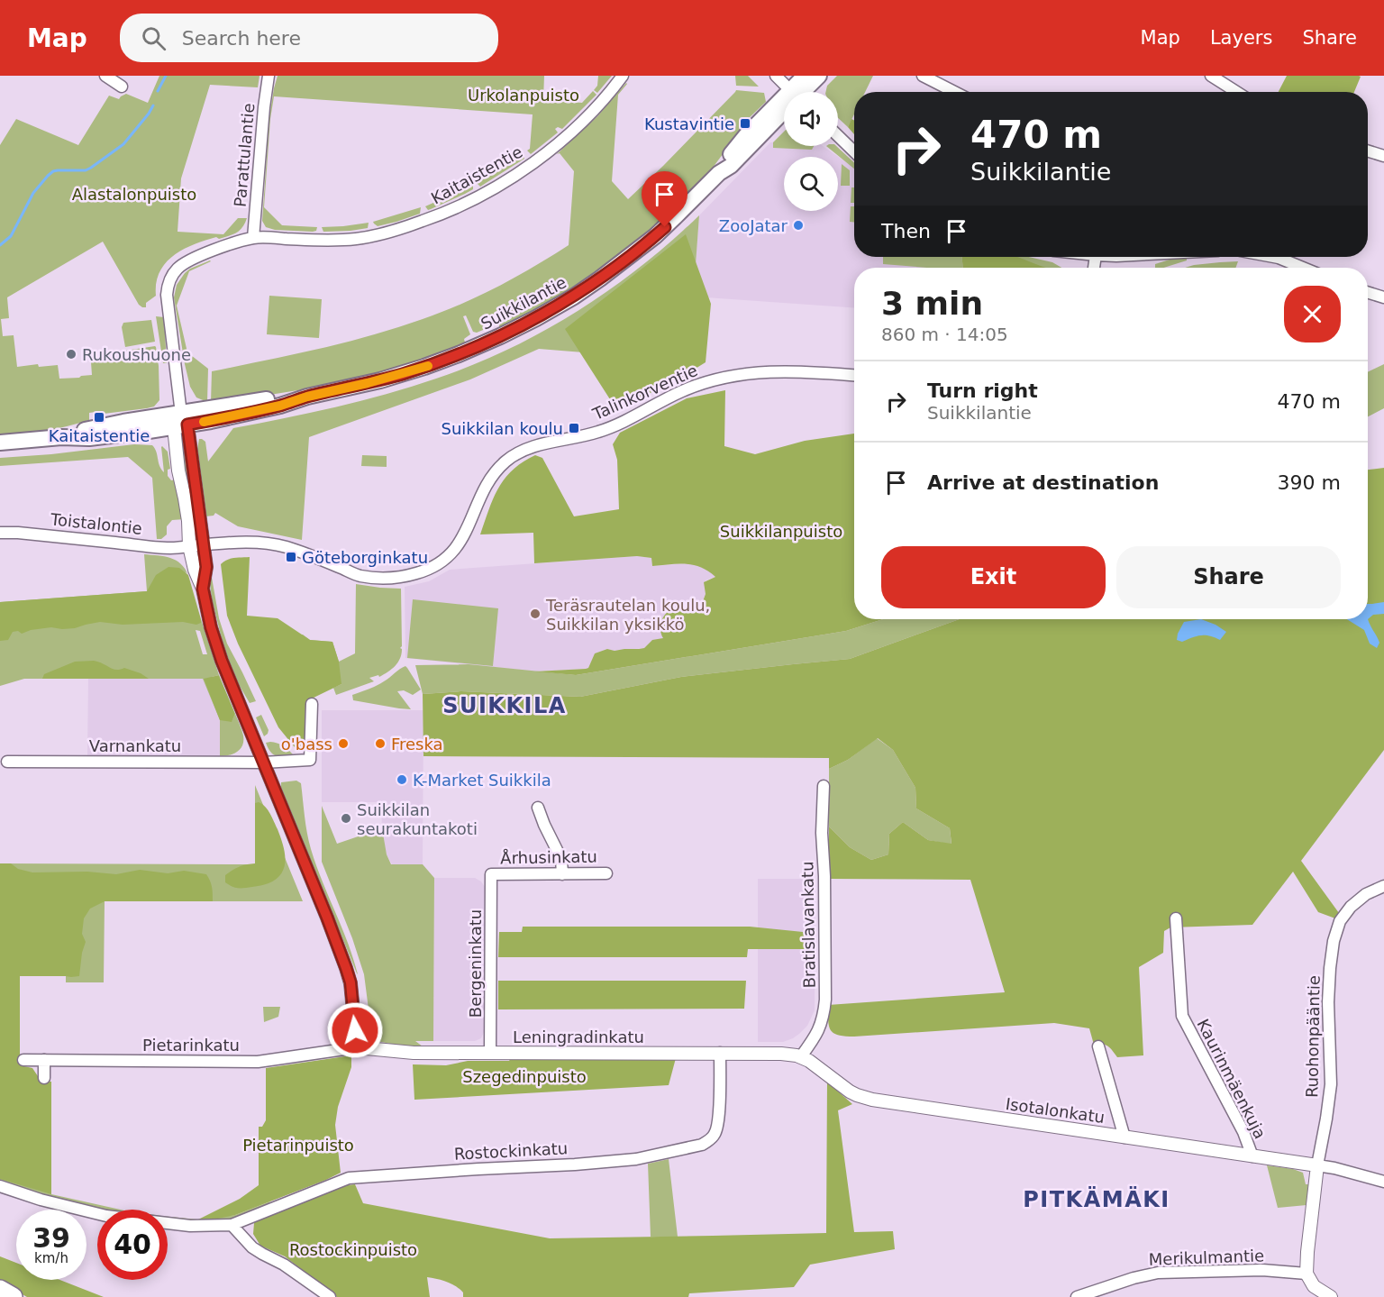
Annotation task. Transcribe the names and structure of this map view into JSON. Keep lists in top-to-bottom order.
{
  "streets": {
    "main road": ["Suikkilantie"],
    "street": [
      "Parattulantie",
      "Kaitaistentie",
      "Talinkorventie",
      "Toistalontie",
      "Varnankatu",
      "Århusinkatu",
      "Bratislavankatu",
      "Bergeninkatu",
      "Leningradinkatu",
      "Ruohonpääntie",
      "Pietarinkatu",
      "Kaurinmäenkuja",
      "Isotalonkatu",
      "Rostockinkatu",
      "Merikulmantie"
    ]
  },
  "crossings": [
    ["Parattulantie", "Kaitaistentie"],
    ["Kaitaistentie", "Suikkilantie"],
    ["Talinkorventie", "Toistalontie"],
    ["Århusinkatu", "Bergeninkatu"],
    ["Bratislavankatu", "Leningradinkatu"],
    ["Bratislavankatu", "Isotalonkatu"],
    ["Bergeninkatu", "Leningradinkatu"],
    ["Leningradinkatu", "Pietarinkatu"],
    ["Leningradinkatu", "Isotalonkatu"],
    ["Leningradinkatu", "Rostockinkatu"],
    ["Ruohonpääntie", "Isotalonkatu"],
    ["Ruohonpääntie", "Merikulmantie"],
    ["Kaurinmäenkuja", "Isotalonkatu"]
  ],
  "districts": ["SUIKKILA", "PITKÄMÄKI"],
  "parks": [
    "Urkolanpuisto",
    "Alastalonpuisto",
    "Suikkilanpuisto",
    "Szegedinpuisto",
    "Pietarinpuisto",
    "Rostockinpuisto"
  ],
  "places": {
    "transit": [
      "Kustavintie",
      "Kaitaistentie",
      "Suikkilan koulu",
      "Göteborginkatu"
    ],
    "other": [
      "ZooJatar",
      "Rukoushuone",
      "Teräsrautelan koulu, Suikkilan yksikkö",
      "o'bass",
      "Freska",
      "K-Market Suikkila",
      "Suikkilan seurakuntakoti"
    ]
  },
  "page": {
    "header": "Map",
    "search": "Search here",
    "nav": ["Map", "Layers", "Share"],
    "turn": ["470 m", "Suikkilantie"],
    "then": "Then",
    "heading": ["3 min", "860 m · 14:05"],
    "list": [
      {
        "name": "Turn right",
        "note": "Suikkilantie",
        "value": "470 m"
      },
      {
        "name": "Arrive at destination",
        "value": "390 m"
      }
    ],
    "buttons": ["Exit", "Share"],
    "speed": "39 km/h",
    "limit": "40"
  }
}
